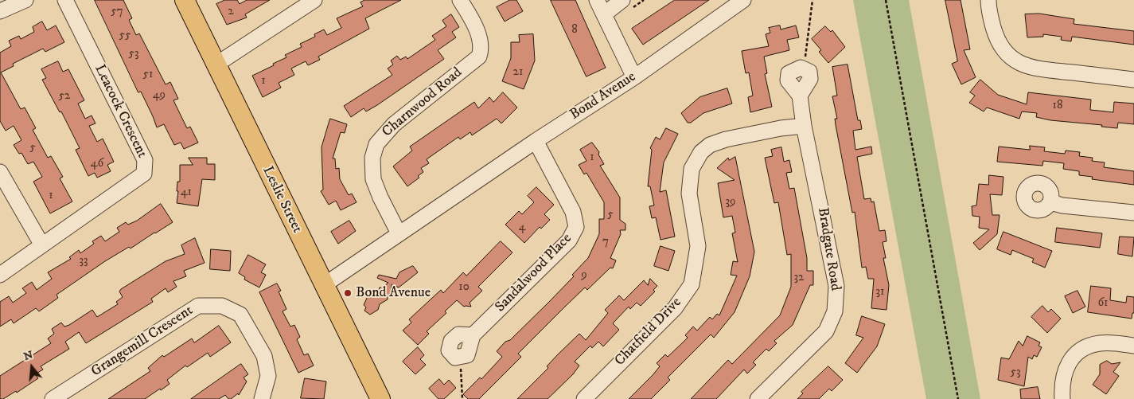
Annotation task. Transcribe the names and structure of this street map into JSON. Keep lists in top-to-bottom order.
{
  "streets": {
    "main road": ["Leslie Street"],
    "street": [
      "Bond Avenue",
      "Charnwood Road",
      "Leacock Crescent",
      "Bradgate Road",
      "Sandalwood Place",
      "Chatfield Drive",
      "Grangemill Crescent"
    ]
  },
  "crossings": [
    ["Bond Avenue", "Charnwood Road"],
    ["Bond Avenue", "Leslie Street"],
    ["Bond Avenue", "Sandalwood Place"],
    ["Bradgate Road", "Chatfield Drive"]
  ],
  "places": ["Bond Avenue"],
  "house_numbers": [
    "57",
    "2",
    "8",
    "55",
    "53",
    "21",
    "51",
    "1",
    "49",
    "52",
    "18",
    "5",
    "1",
    "46",
    "41",
    "1",
    "39",
    "5",
    "4",
    "7",
    "33",
    "9",
    "32",
    "10",
    "31",
    "61",
    "53"
  ],
  "north": "top"
}
